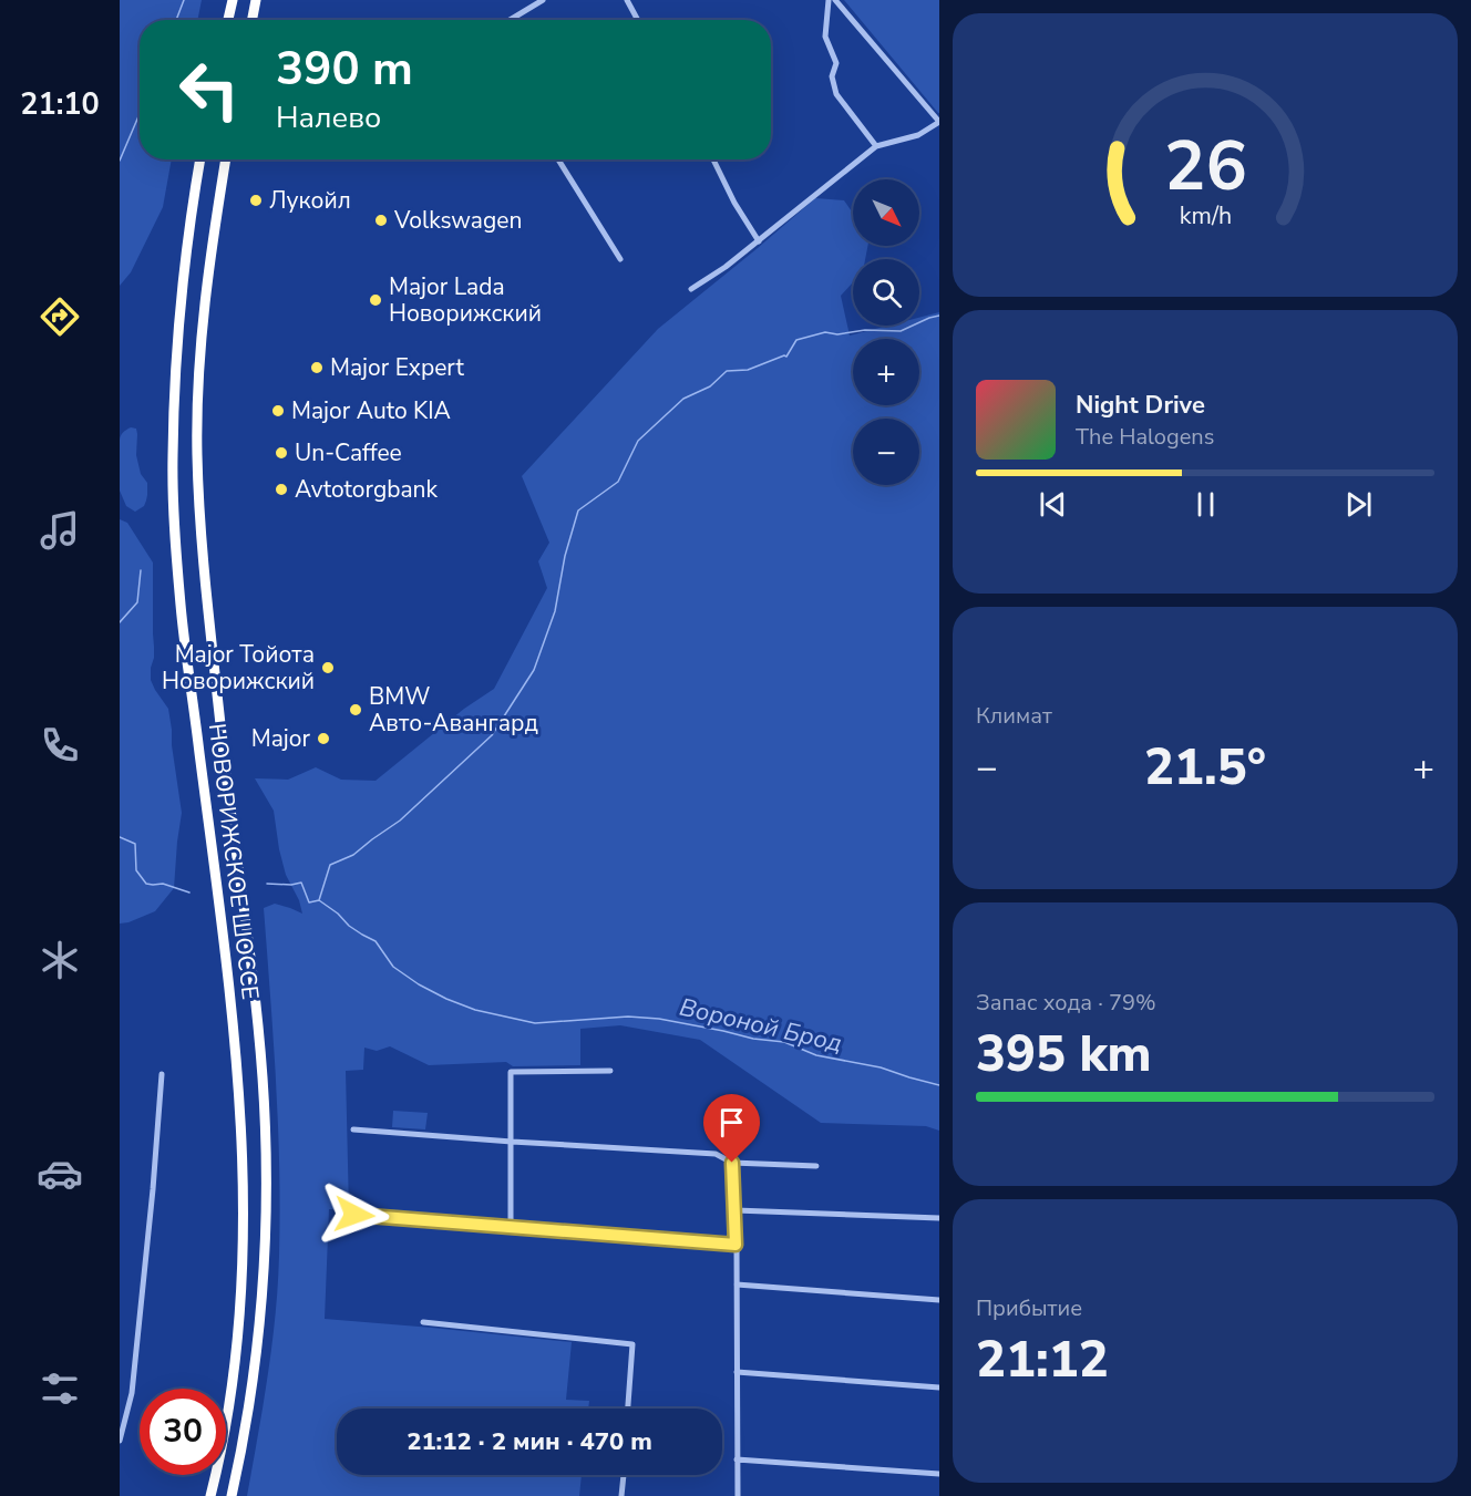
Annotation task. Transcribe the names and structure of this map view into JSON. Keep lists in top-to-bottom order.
{
  "streets": {
    "highway": ["НОВОРИЖСКОЕ ШОССЕ"]
  },
  "water": ["Вороной Брод"],
  "places": [
    "Лукойл",
    "Volkswagen",
    "Major Lada Новорижский",
    "Major Expert",
    "Major Auto KIA",
    "Un-Caffee",
    "Avtotorgbank",
    "Major Тойота Новорижский",
    "BMW Авто-Авангард",
    "Major"
  ],
  "north": "bottom right",
  "page": {
    "tabs": "21:10",
    "turn": ["390 m", "Налево"],
    "map_buttons": ["+", "−"],
    "song": ["Night Drive", "The Halogens"],
    "tile": [
      "Климат",
      ["Запас хода · 79%", "395 km"],
      ["Прибытие", "21:12"]
    ],
    "heat": ["−", "21.5°", "+"],
    "limit": "30",
    "trip": "21:12 · 2 мин · 470 m",
    "gauge": ["26", "km/h"]
  }
}
